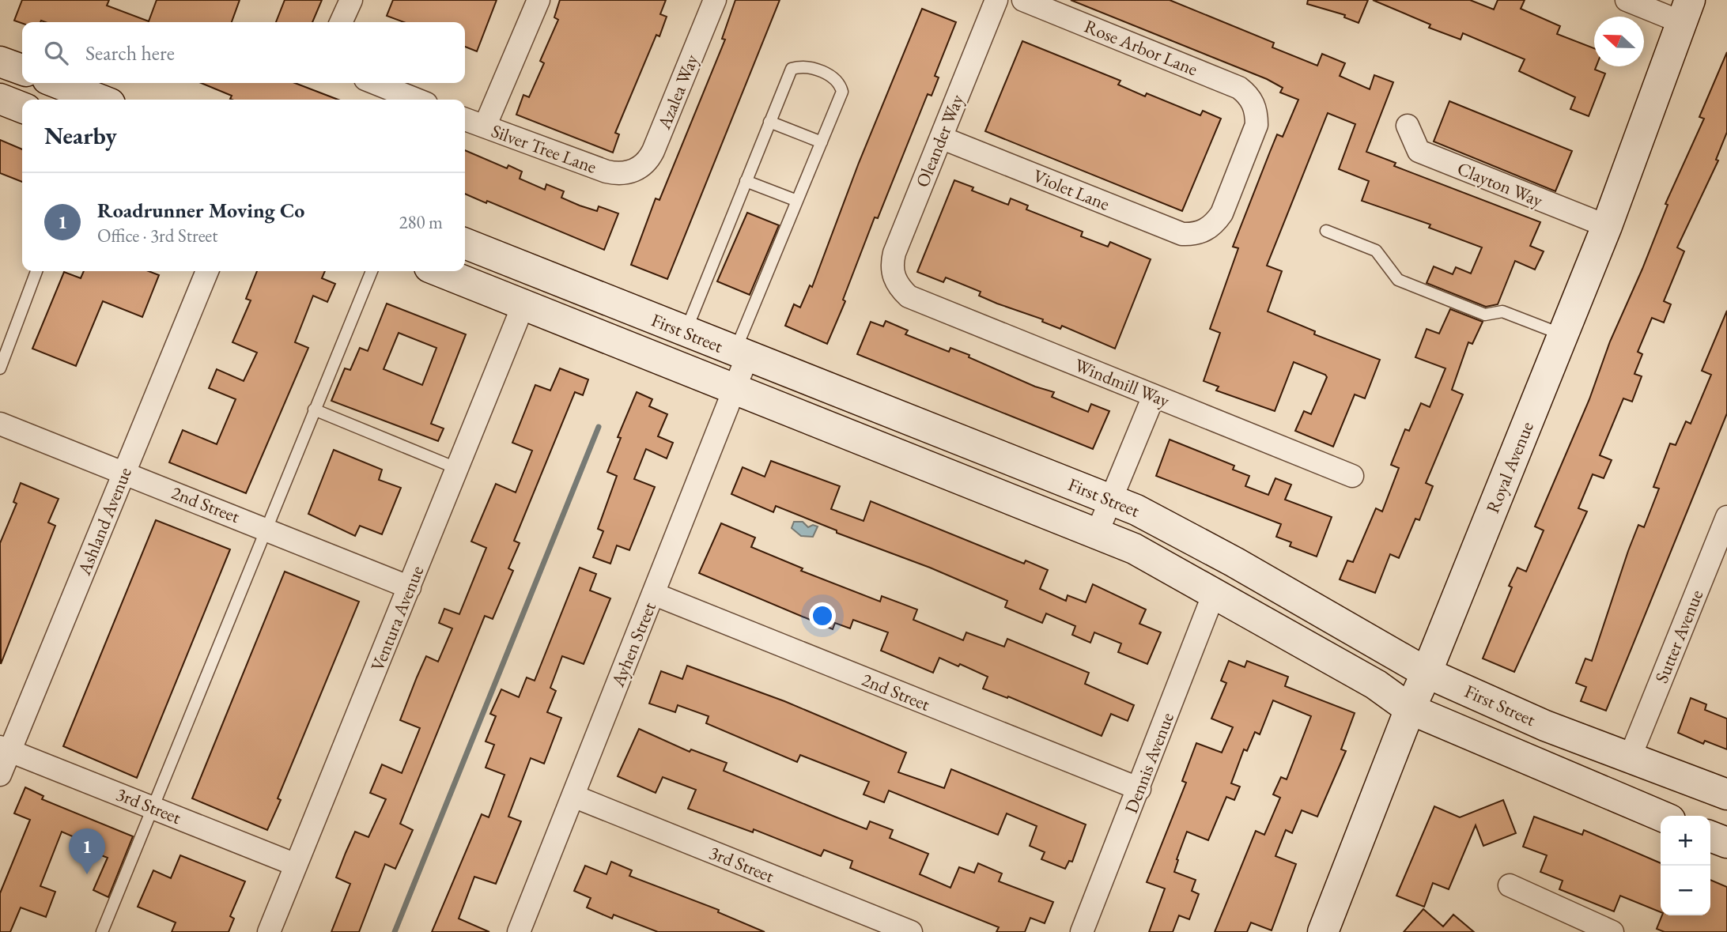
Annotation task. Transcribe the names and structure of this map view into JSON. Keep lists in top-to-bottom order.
{
  "streets": {
    "main road": ["First Street", "Royal Avenue"],
    "street": [
      "Rose Arbor Lane",
      "Azalea Way",
      "Oleander Way",
      "Silver Tree Lane",
      "Clayton Way",
      "Violet Lane",
      "Windmill Way",
      "2nd Street",
      "Ashland Avenue",
      "Ventura Avenue",
      "Sutter Avenue",
      "Ayhen Street",
      "Dennis Avenue",
      "3rd Street"
    ]
  },
  "crossings": [
    ["Rose Arbor Lane", "Violet Lane"],
    ["Azalea Way", "Silver Tree Lane"],
    ["Oleander Way", "Violet Lane"],
    ["Oleander Way", "Windmill Way"],
    ["Clayton Way", "Royal Avenue"],
    ["First Street", "Royal Avenue"],
    ["First Street", "Ventura Avenue"],
    ["First Street", "Sutter Avenue"],
    ["First Street", "Ayhen Street"],
    ["First Street", "Dennis Avenue"],
    ["2nd Street", "Ashland Avenue"],
    ["2nd Street", "Ventura Avenue"],
    ["2nd Street", "Ayhen Street"],
    ["2nd Street", "Dennis Avenue"],
    ["Ashland Avenue", "3rd Street"],
    ["Ventura Avenue", "3rd Street"],
    ["Ayhen Street", "3rd Street"]
  ],
  "north": "left",
  "page": {
    "search": "Search here",
    "heading": "Nearby",
    "list": [
      {
        "mark": "1",
        "name": "Roadrunner Moving Co",
        "note": "Office · 3rd Street",
        "value": "280 m"
      }
    ],
    "map_buttons": ["+", "−"],
    "pins": "1"
  }
}
